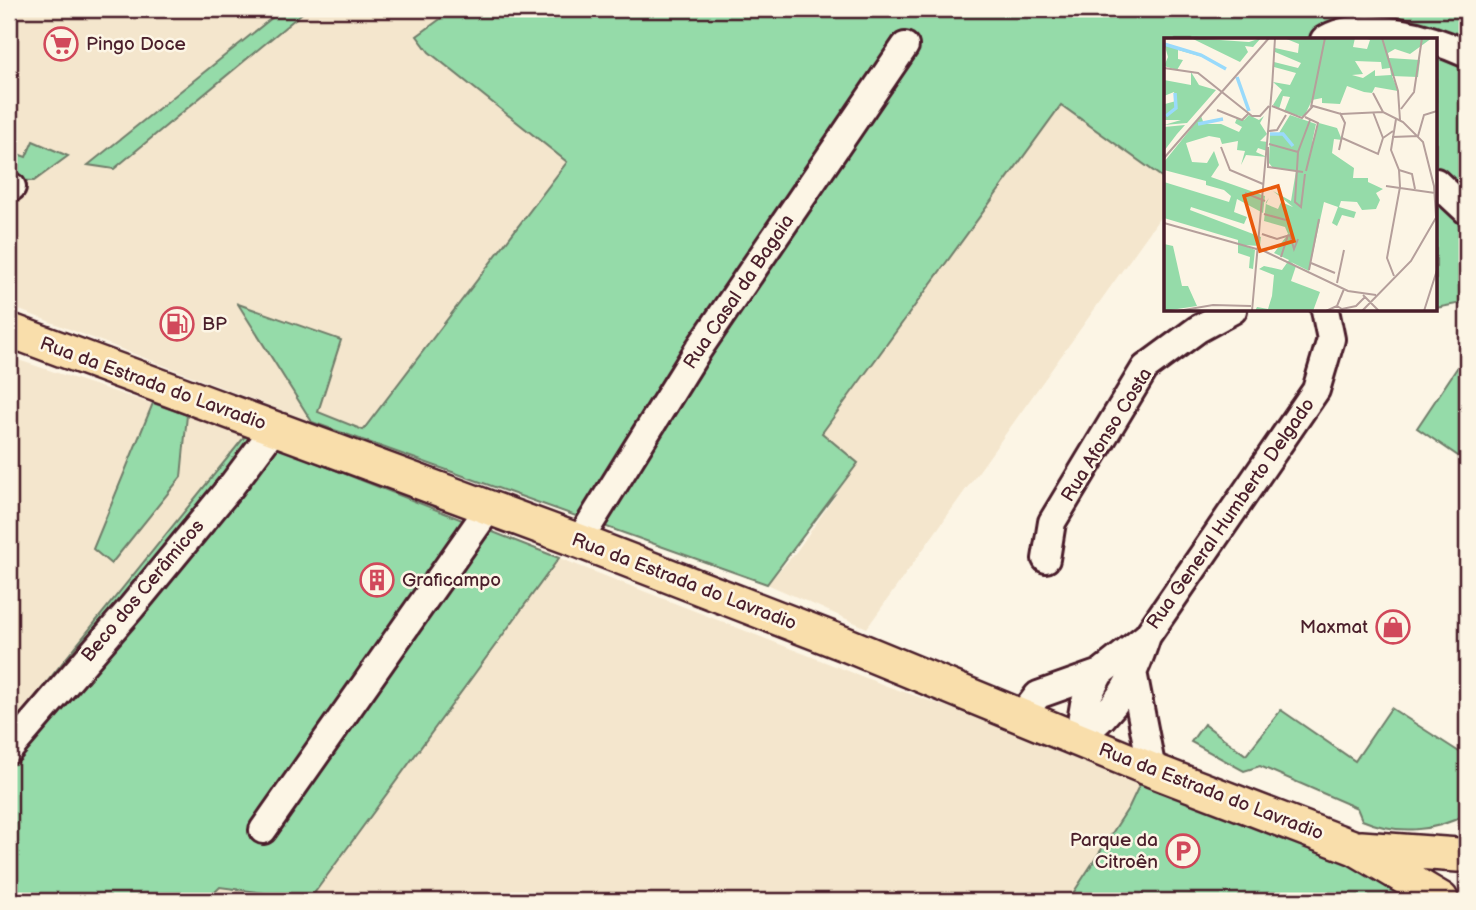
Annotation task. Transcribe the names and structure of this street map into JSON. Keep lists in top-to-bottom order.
{
  "streets": {
    "main road": ["Rua da Estrada do Lavradio"],
    "street": [
      "Rua Casal da Bagaia",
      "Rua Afonso Costa",
      "Rua General Humberto Delgado",
      "Beco dos Cerâmicos"
    ]
  },
  "crossings": [
    ["Rua Casal da Bagaia", "Rua da Estrada do Lavradio"],
    ["Rua da Estrada do Lavradio", "Rua General Humberto Delgado"],
    ["Rua da Estrada do Lavradio", "Beco dos Cerâmicos"]
  ],
  "places": {
    "supermarket": ["Pingo Doce"],
    "fuel station": ["BP"],
    "building": ["Graficampo"],
    "shop": ["Maxmat"],
    "parking": ["Parque da Citroên"]
  }
}
